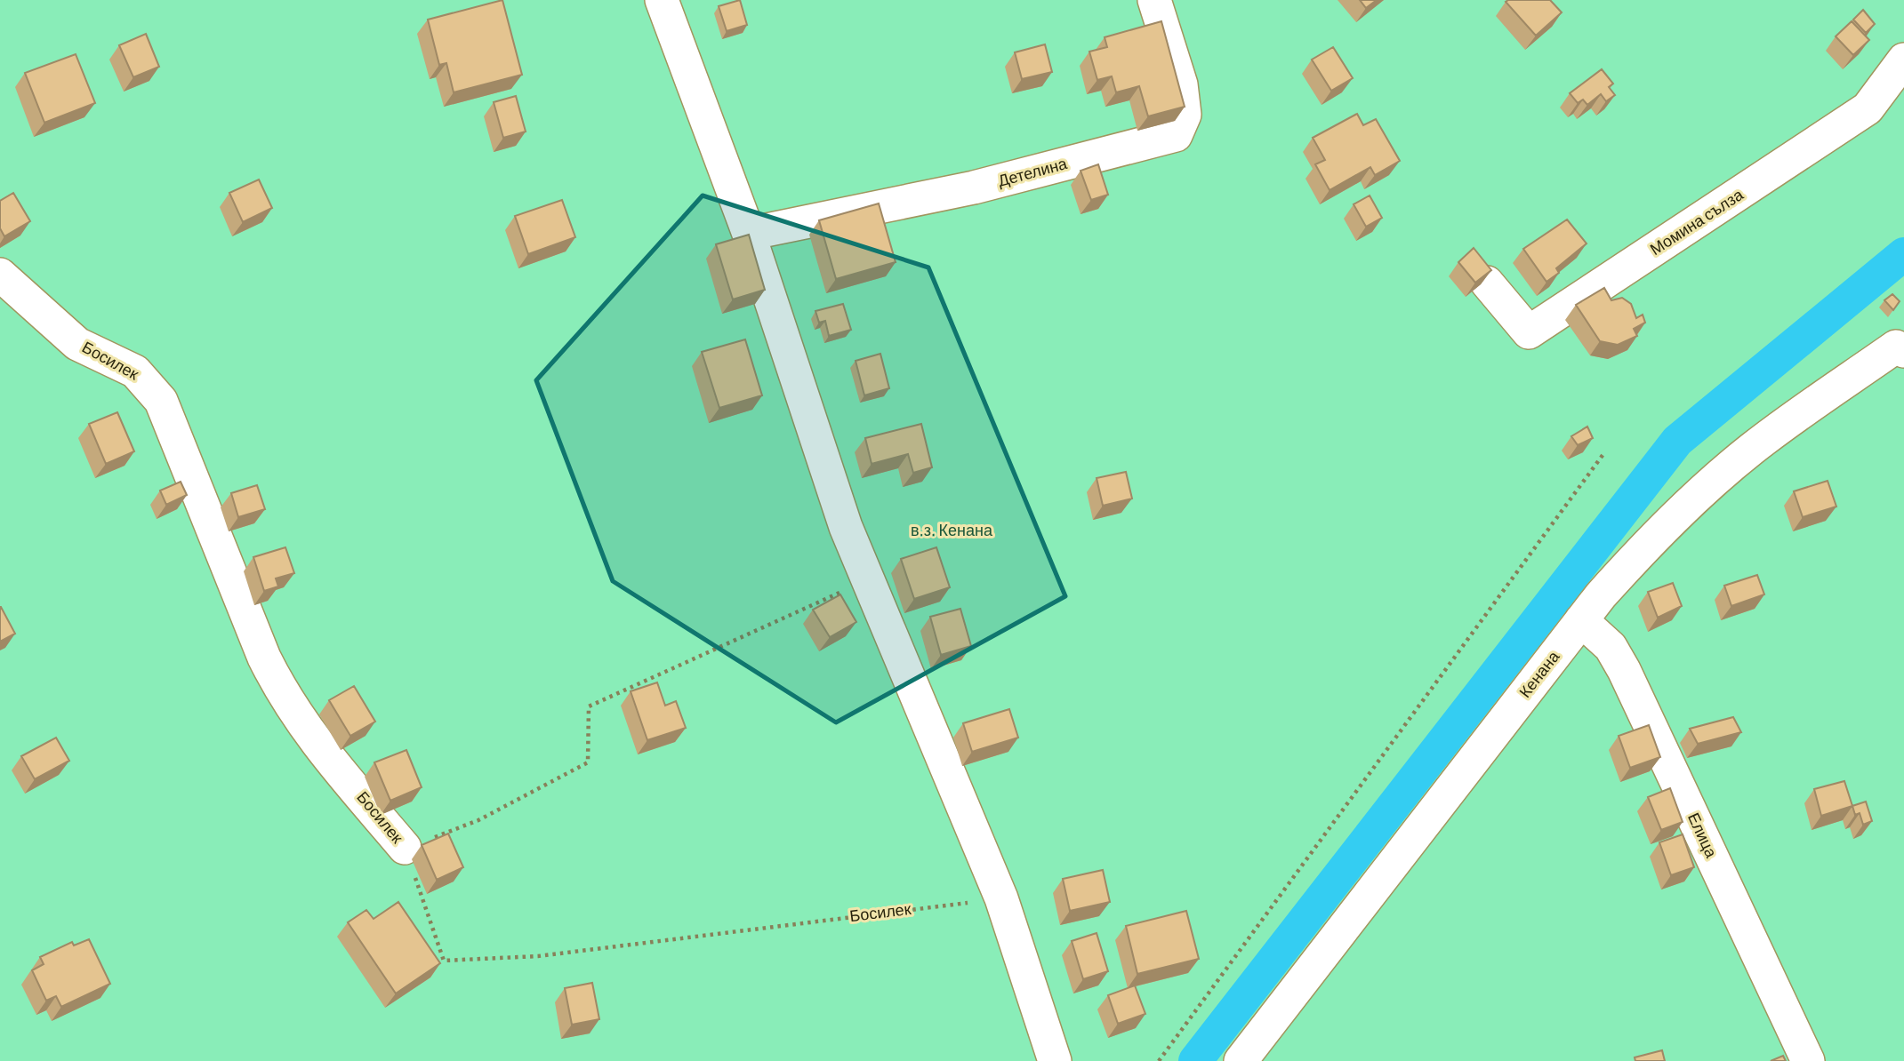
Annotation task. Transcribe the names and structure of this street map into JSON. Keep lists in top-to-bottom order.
{
  "streets": {
    "street": [
      "Детелина",
      "Момина сълза",
      "Босилек",
      "Кенана",
      "Елица"
    ]
  },
  "crossings": [
    ["Кенана", "Елица"]
  ],
  "parks": ["в.з. Кенана"]
}
